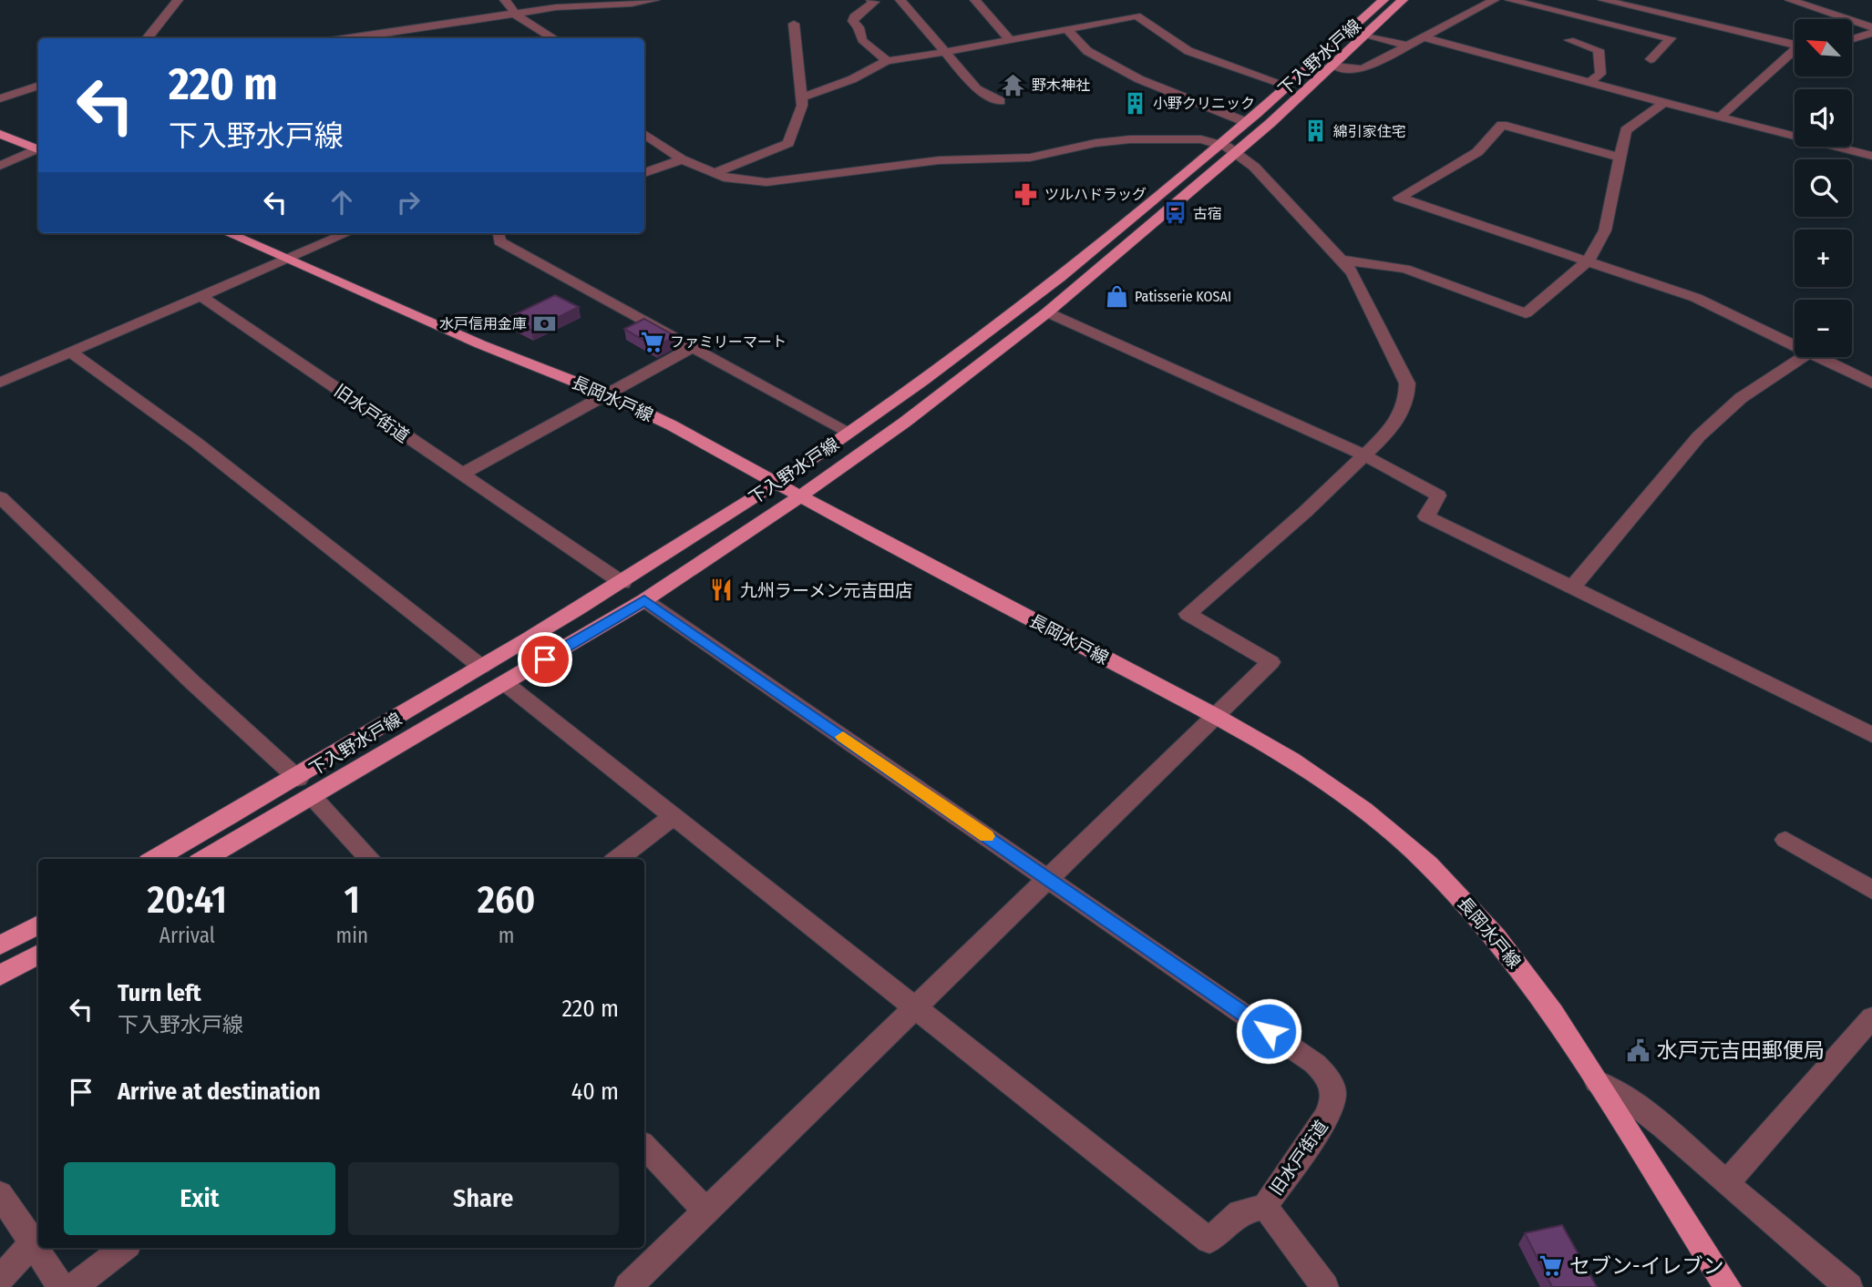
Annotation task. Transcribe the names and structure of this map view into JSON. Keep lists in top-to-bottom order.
{
  "streets": {
    "main road": ["下入野水戸線", "長岡水戸線"],
    "street": ["旧水戸街道"]
  },
  "crossings": [
    ["下入野水戸線", "長岡水戸線"],
    ["下入野水戸線", "旧水戸街道"]
  ],
  "places": {
    "temple": ["野木神社"],
    "building": ["小野クリニック", "綿引家住宅"],
    "pharmacy": ["ツルハドラッグ"],
    "bus stop": ["古宿"],
    "shop": ["Patisserie KOSAI"],
    "bank": ["水戸信用金庫"],
    "supermarket": ["ファミリーマート", "セブン-イレブン"],
    "restaurant": ["九州ラーメン元吉田店"],
    "public building": ["水戸元吉田郵便局"]
  },
  "north": "top left",
  "page": {
    "map_buttons": ["+", "−"],
    "turn": ["220 m", "下入野水戸線"],
    "eta": [
      "20:41",
      "Arrival",
      "1",
      "min",
      "260",
      "m"
    ],
    "list": [
      {
        "name": "Turn left",
        "note": "下入野水戸線",
        "value": "220 m"
      },
      {
        "name": "Arrive at destination",
        "value": "40 m"
      }
    ],
    "buttons": ["Exit", "Share"]
  }
}
